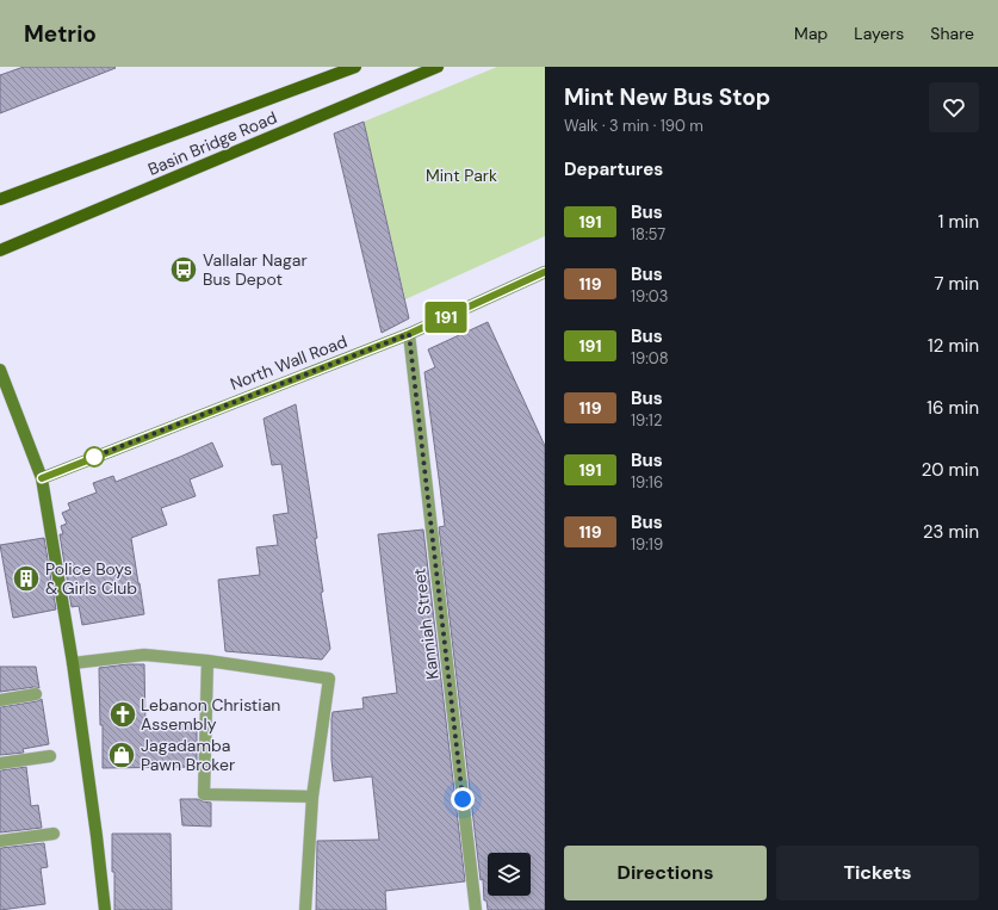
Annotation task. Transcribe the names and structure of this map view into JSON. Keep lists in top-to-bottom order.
{
  "streets": {
    "main road": ["Basin Bridge Road", "North Wall Road"],
    "street": ["Kanniah Street"]
  },
  "crossings": [
    ["North Wall Road", "Kanniah Street"]
  ],
  "parks": ["Mint Park"],
  "places": {
    "bus stop": ["Vallalar Nagar Bus Depot"],
    "building": ["Police Boys & Girls Club"],
    "church": ["Lebanon Christian Assembly"],
    "shop": ["Jagadamba Pawn Broker"]
  },
  "lines": ["bus line 191"],
  "page": {
    "header": "Metrio",
    "nav": ["Map", "Layers", "Share"],
    "on_map": "191",
    "heading": [
      ["Mint New Bus Stop", "Walk · 3 min · 190 m"],
      "Departures"
    ],
    "list": [
      {
        "mark": "191",
        "name": "Bus",
        "note": "18:57",
        "value": "1 min"
      },
      {
        "mark": "119",
        "name": "Bus",
        "note": "19:03",
        "value": "7 min"
      },
      {
        "mark": "191",
        "name": "Bus",
        "note": "19:08",
        "value": "12 min"
      },
      {
        "mark": "119",
        "name": "Bus",
        "note": "19:12",
        "value": "16 min"
      },
      {
        "mark": "191",
        "name": "Bus",
        "note": "19:16",
        "value": "20 min"
      },
      {
        "mark": "119",
        "name": "Bus",
        "note": "19:19",
        "value": "23 min"
      }
    ],
    "buttons": ["Directions", "Tickets"]
  }
}
